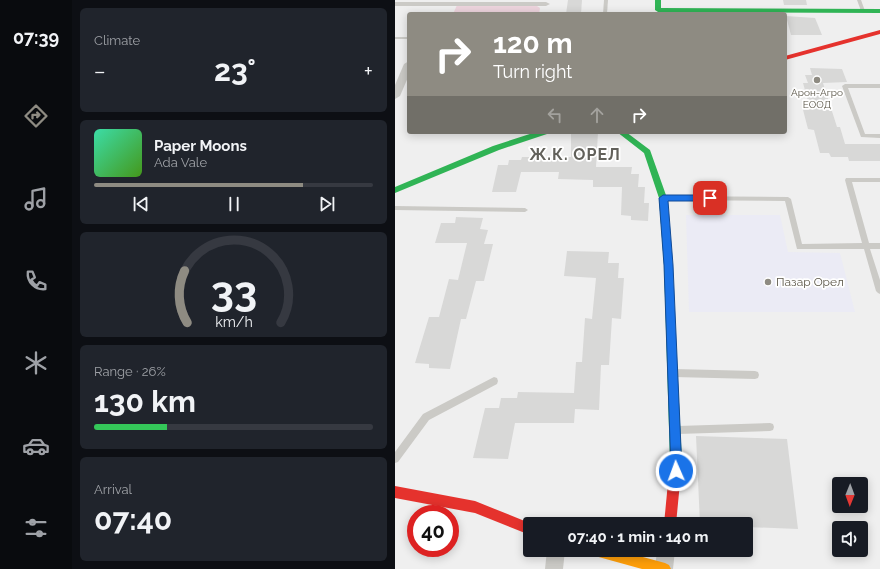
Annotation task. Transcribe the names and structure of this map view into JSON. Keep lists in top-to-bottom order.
{
  "districts": ["Ж.К. ОРЕЛ"],
  "places": ["Арон-Агро ЕООД", "Пазар Орел"],
  "north": "bottom",
  "page": {
    "tabs": "07:39",
    "tile": [
      "Climate",
      ["Range · 26%", "130 km"],
      ["Arrival", "07:40"]
    ],
    "turn": ["120 m", "Turn right"],
    "heat": ["−", "23°", "+"],
    "song": ["Paper Moons", "Ada Vale"],
    "limit": "40",
    "trip": "07:40 · 1 min · 140 m",
    "gauge": ["33", "km/h"]
  }
}
